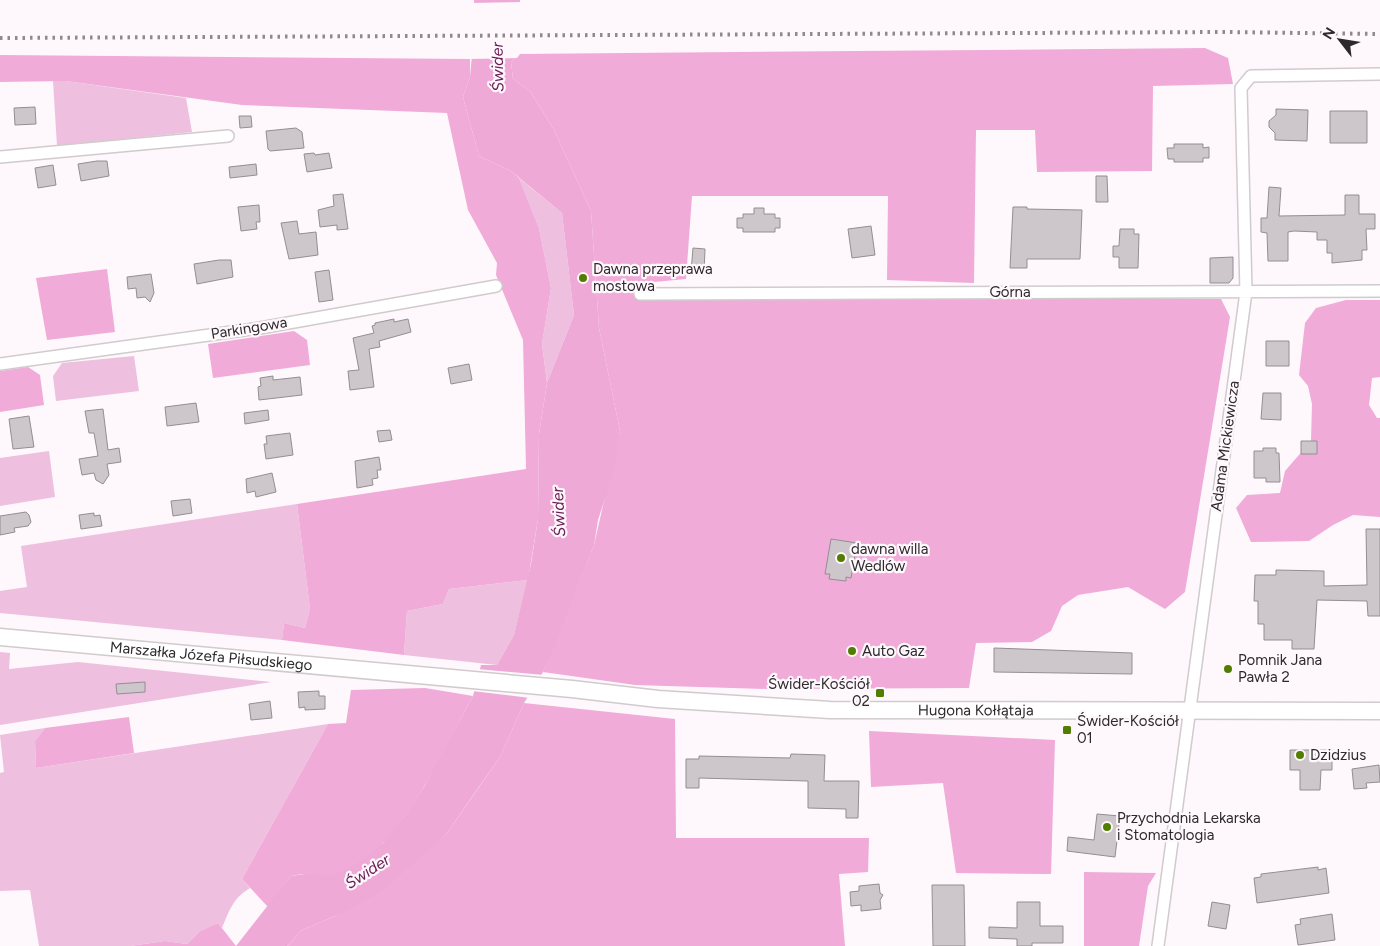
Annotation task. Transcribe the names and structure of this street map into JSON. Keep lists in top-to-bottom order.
{
  "streets": {
    "main road": ["Marszałka Józefa Piłsudskiego", "Hugona Kołłątaja"],
    "street": ["Górna", "Parkingowa", "Adama Mickiewicza"]
  },
  "crossings": [
    ["Górna", "Adama Mickiewicza"],
    ["Adama Mickiewicza", "Hugona Kołłątaja"],
    ["Marszałka Józefa Piłsudskiego", "Hugona Kołłątaja"]
  ],
  "water": ["Świder"],
  "places": {
    "other": [
      "Dawna przeprawa mostowa",
      "dawna willa Wedlów",
      "Auto Gaz",
      "Pomnik Jana Pawła 2",
      "Dzidzius",
      "Przychodnia Lekarska i Stomatologia"
    ],
    "transit": ["Świder-Kościół 02", "Świder-Kościół 01"]
  },
  "north": "top left"
}
